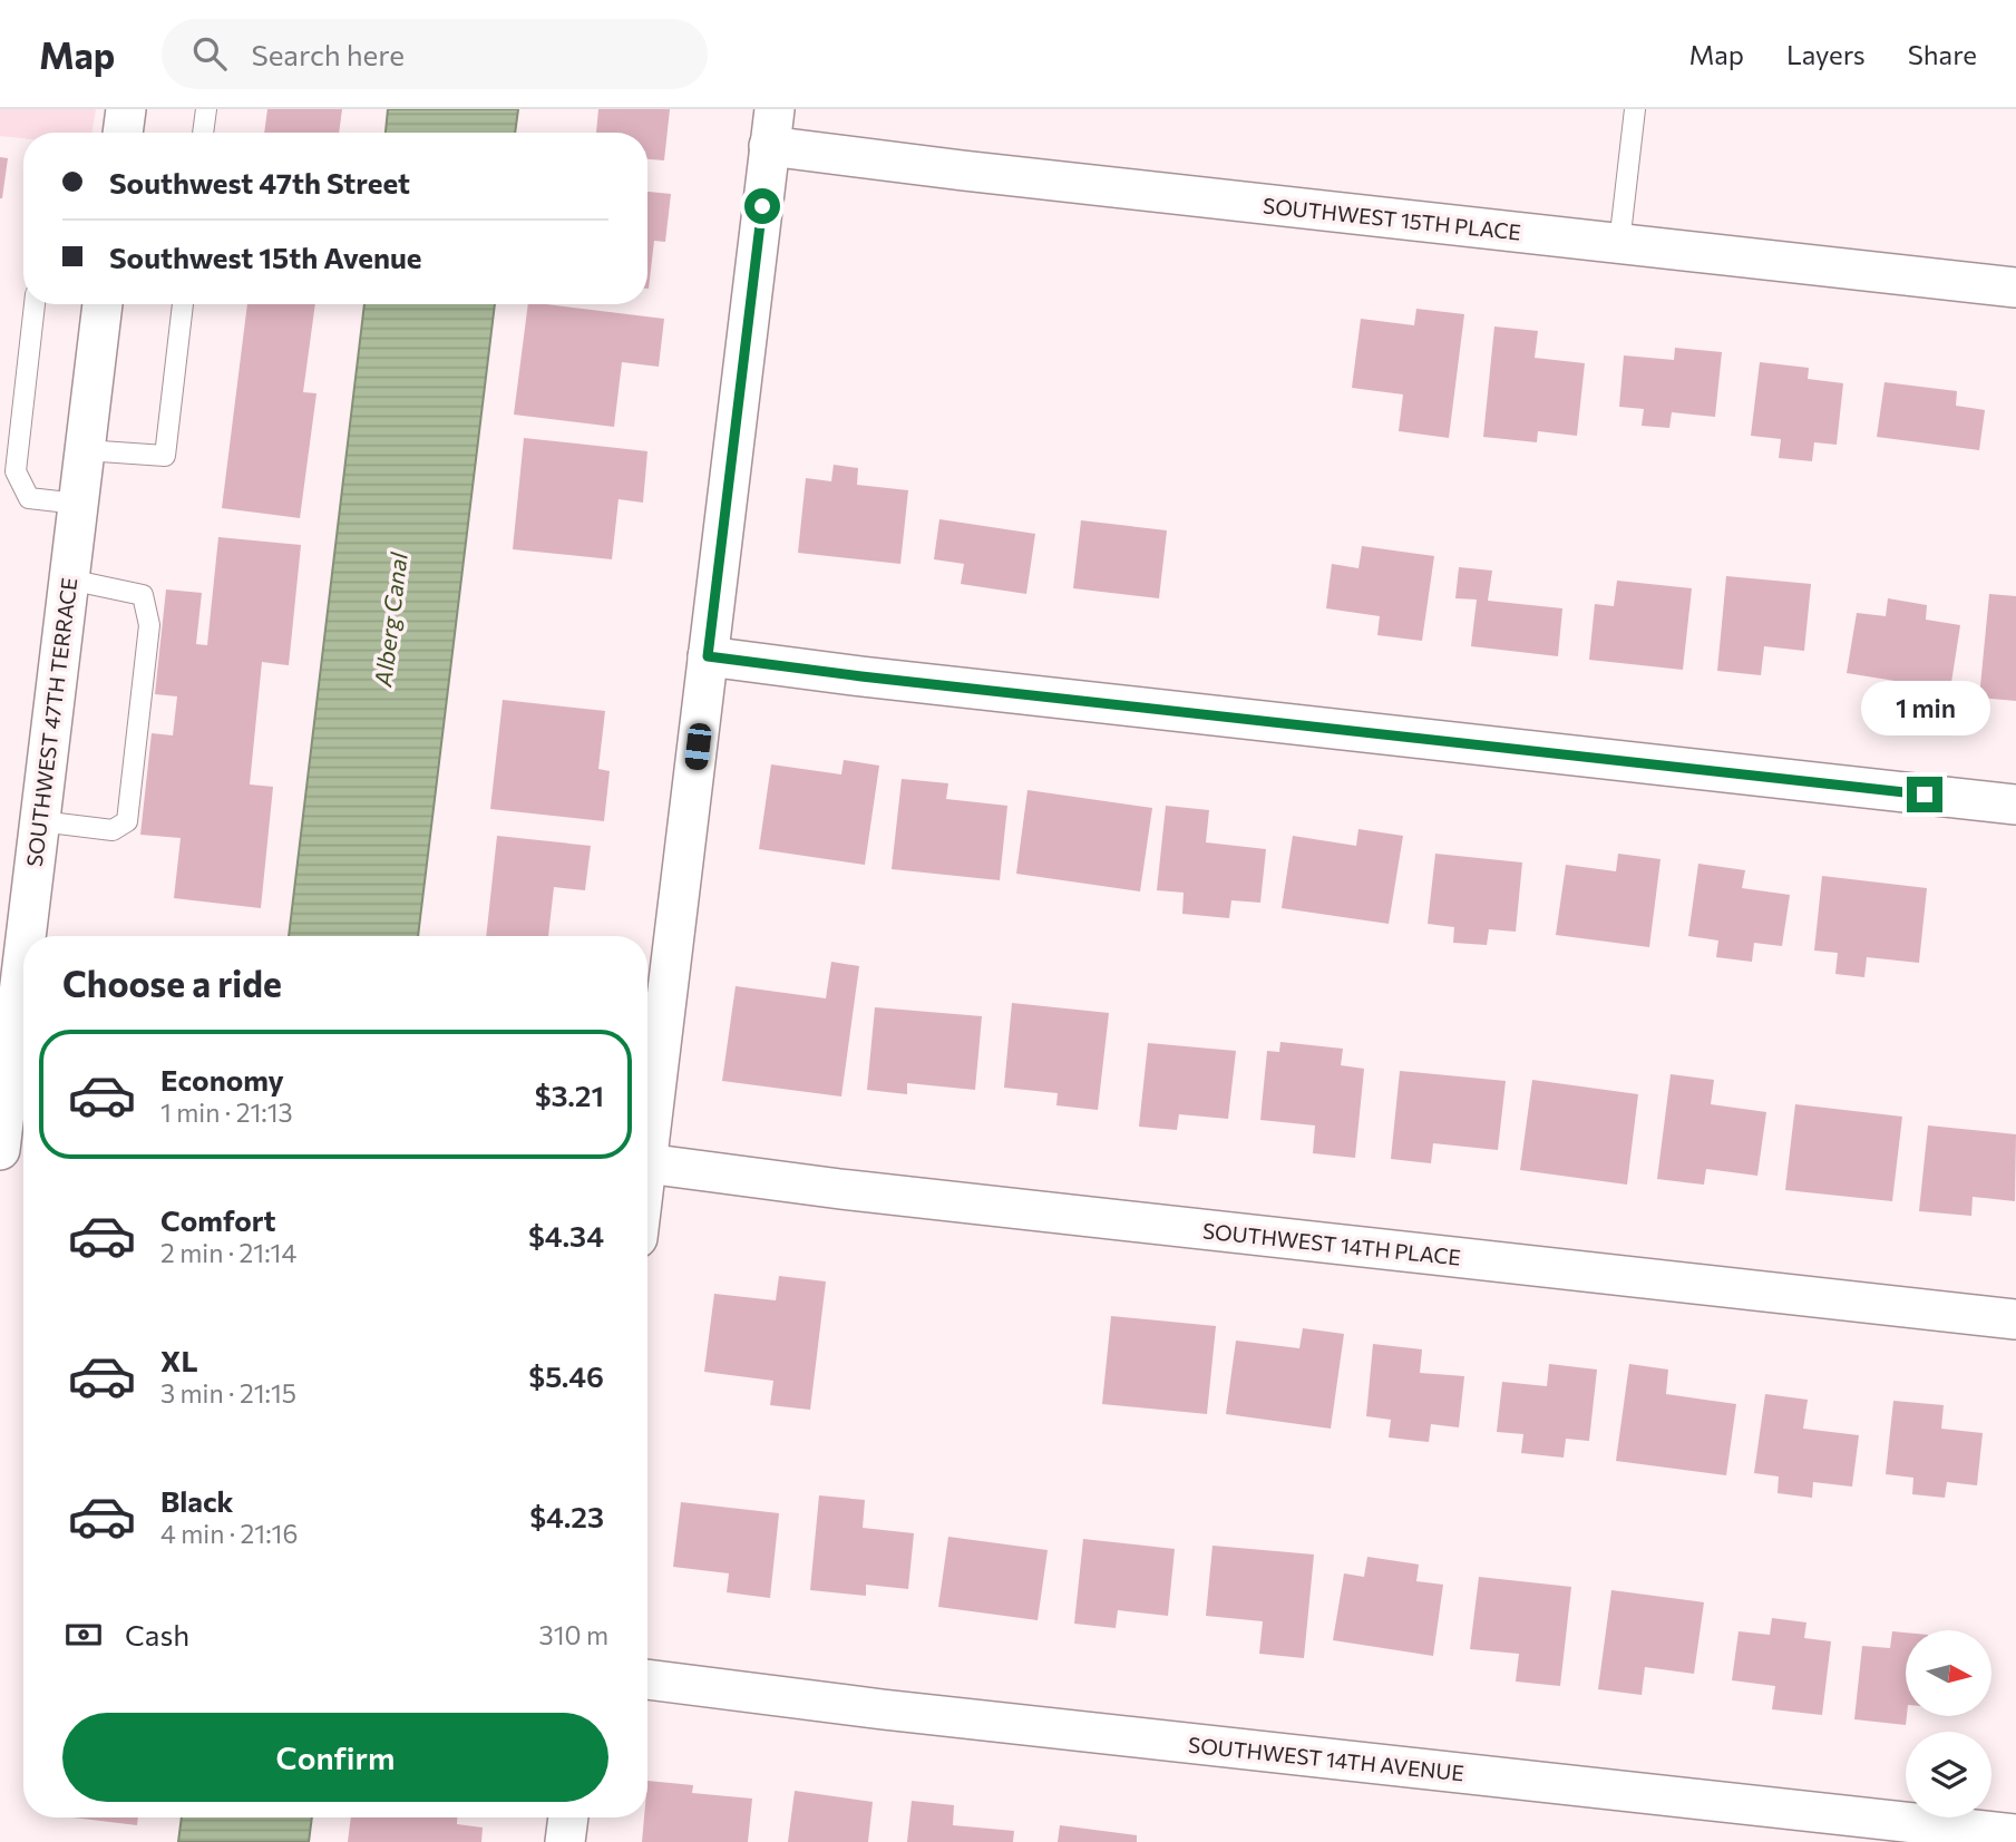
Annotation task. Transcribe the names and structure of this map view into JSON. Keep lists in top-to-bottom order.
{
  "streets": {
    "street": [
      "SOUTHWEST 15TH PLACE",
      "SOUTHWEST 47TH TERRACE",
      "SOUTHWEST 14TH PLACE",
      "SOUTHWEST 14TH AVENUE"
    ]
  },
  "water": ["Alberg Canal"],
  "north": "right",
  "page": {
    "header": "Map",
    "search": "Search here",
    "nav": ["Map", "Layers", "Share"],
    "banner": ["Southwest 47th Street", "Southwest 15th Avenue"],
    "bubble": "1 min",
    "heading": "Choose a ride",
    "list": [
      {
        "name": "Economy",
        "note": "1 min · 21:13",
        "value": "$3.21"
      },
      {
        "name": "Comfort",
        "note": "2 min · 21:14",
        "value": "$4.34"
      },
      {
        "name": "XL",
        "note": "3 min · 21:15",
        "value": "$5.46"
      },
      {
        "name": "Black",
        "note": "4 min · 21:16",
        "value": "$4.23"
      }
    ],
    "pay": ["Cash", "310 m"],
    "buttons": "Confirm"
  }
}
